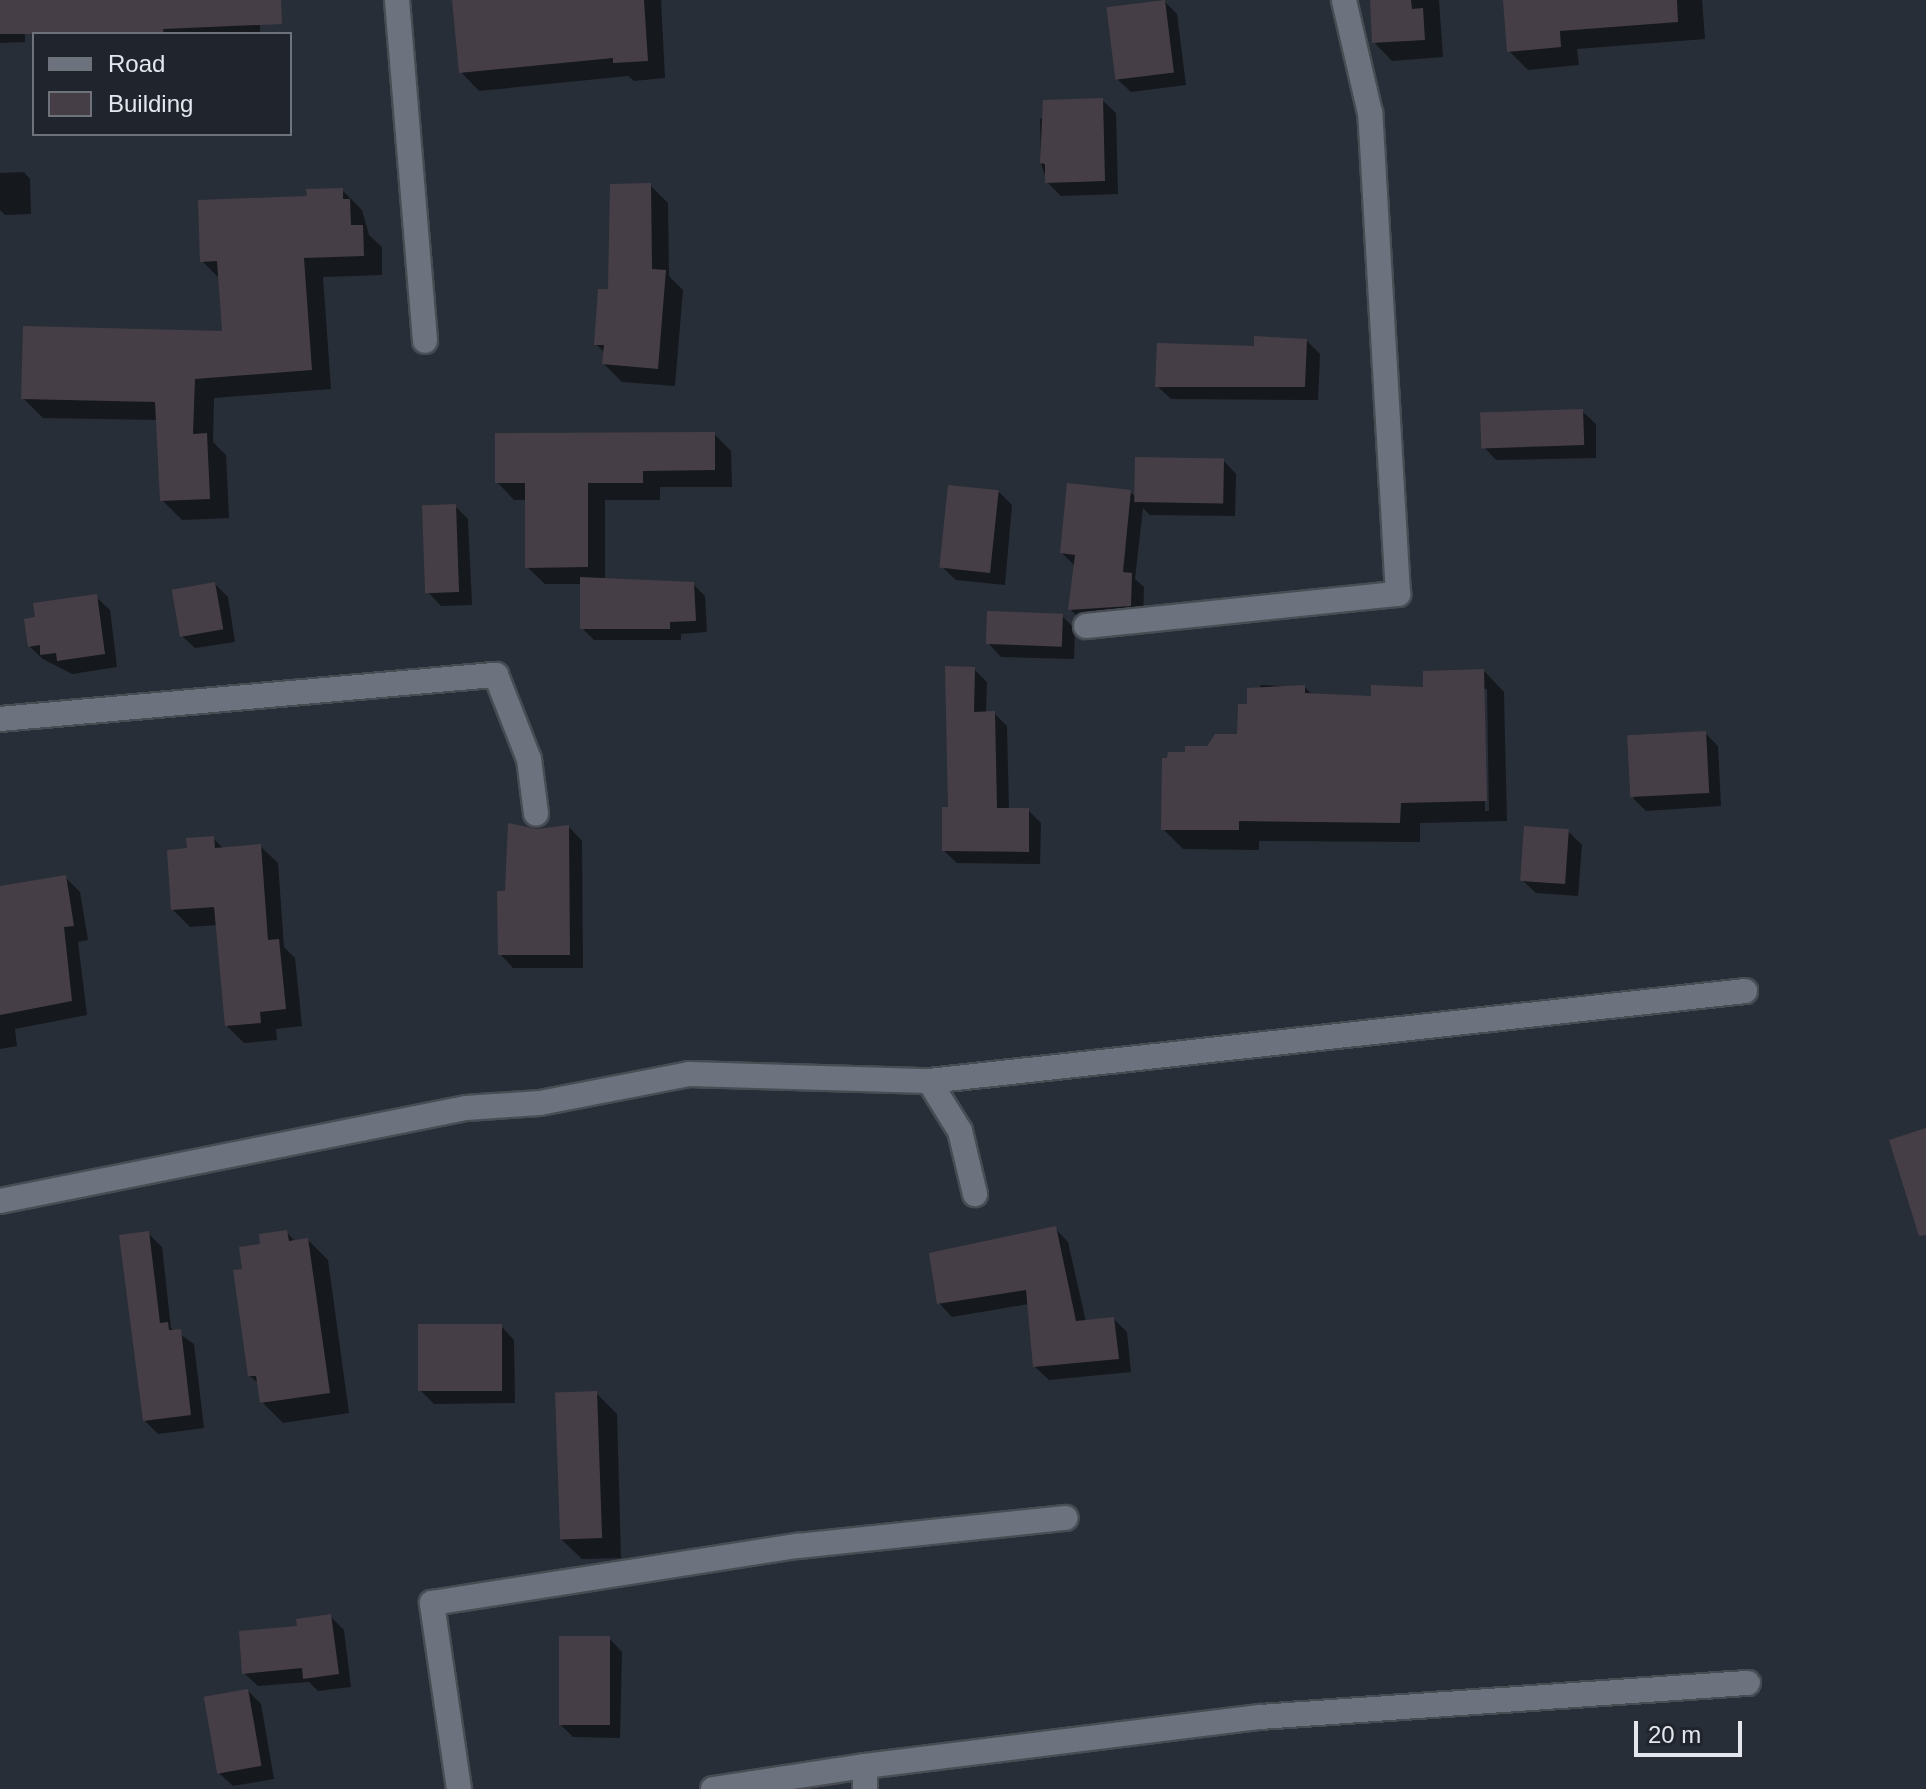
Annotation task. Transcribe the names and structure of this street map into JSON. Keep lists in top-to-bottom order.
{
  "legend": ["Road", "Building"],
  "scale_bar": "20 m"
}
